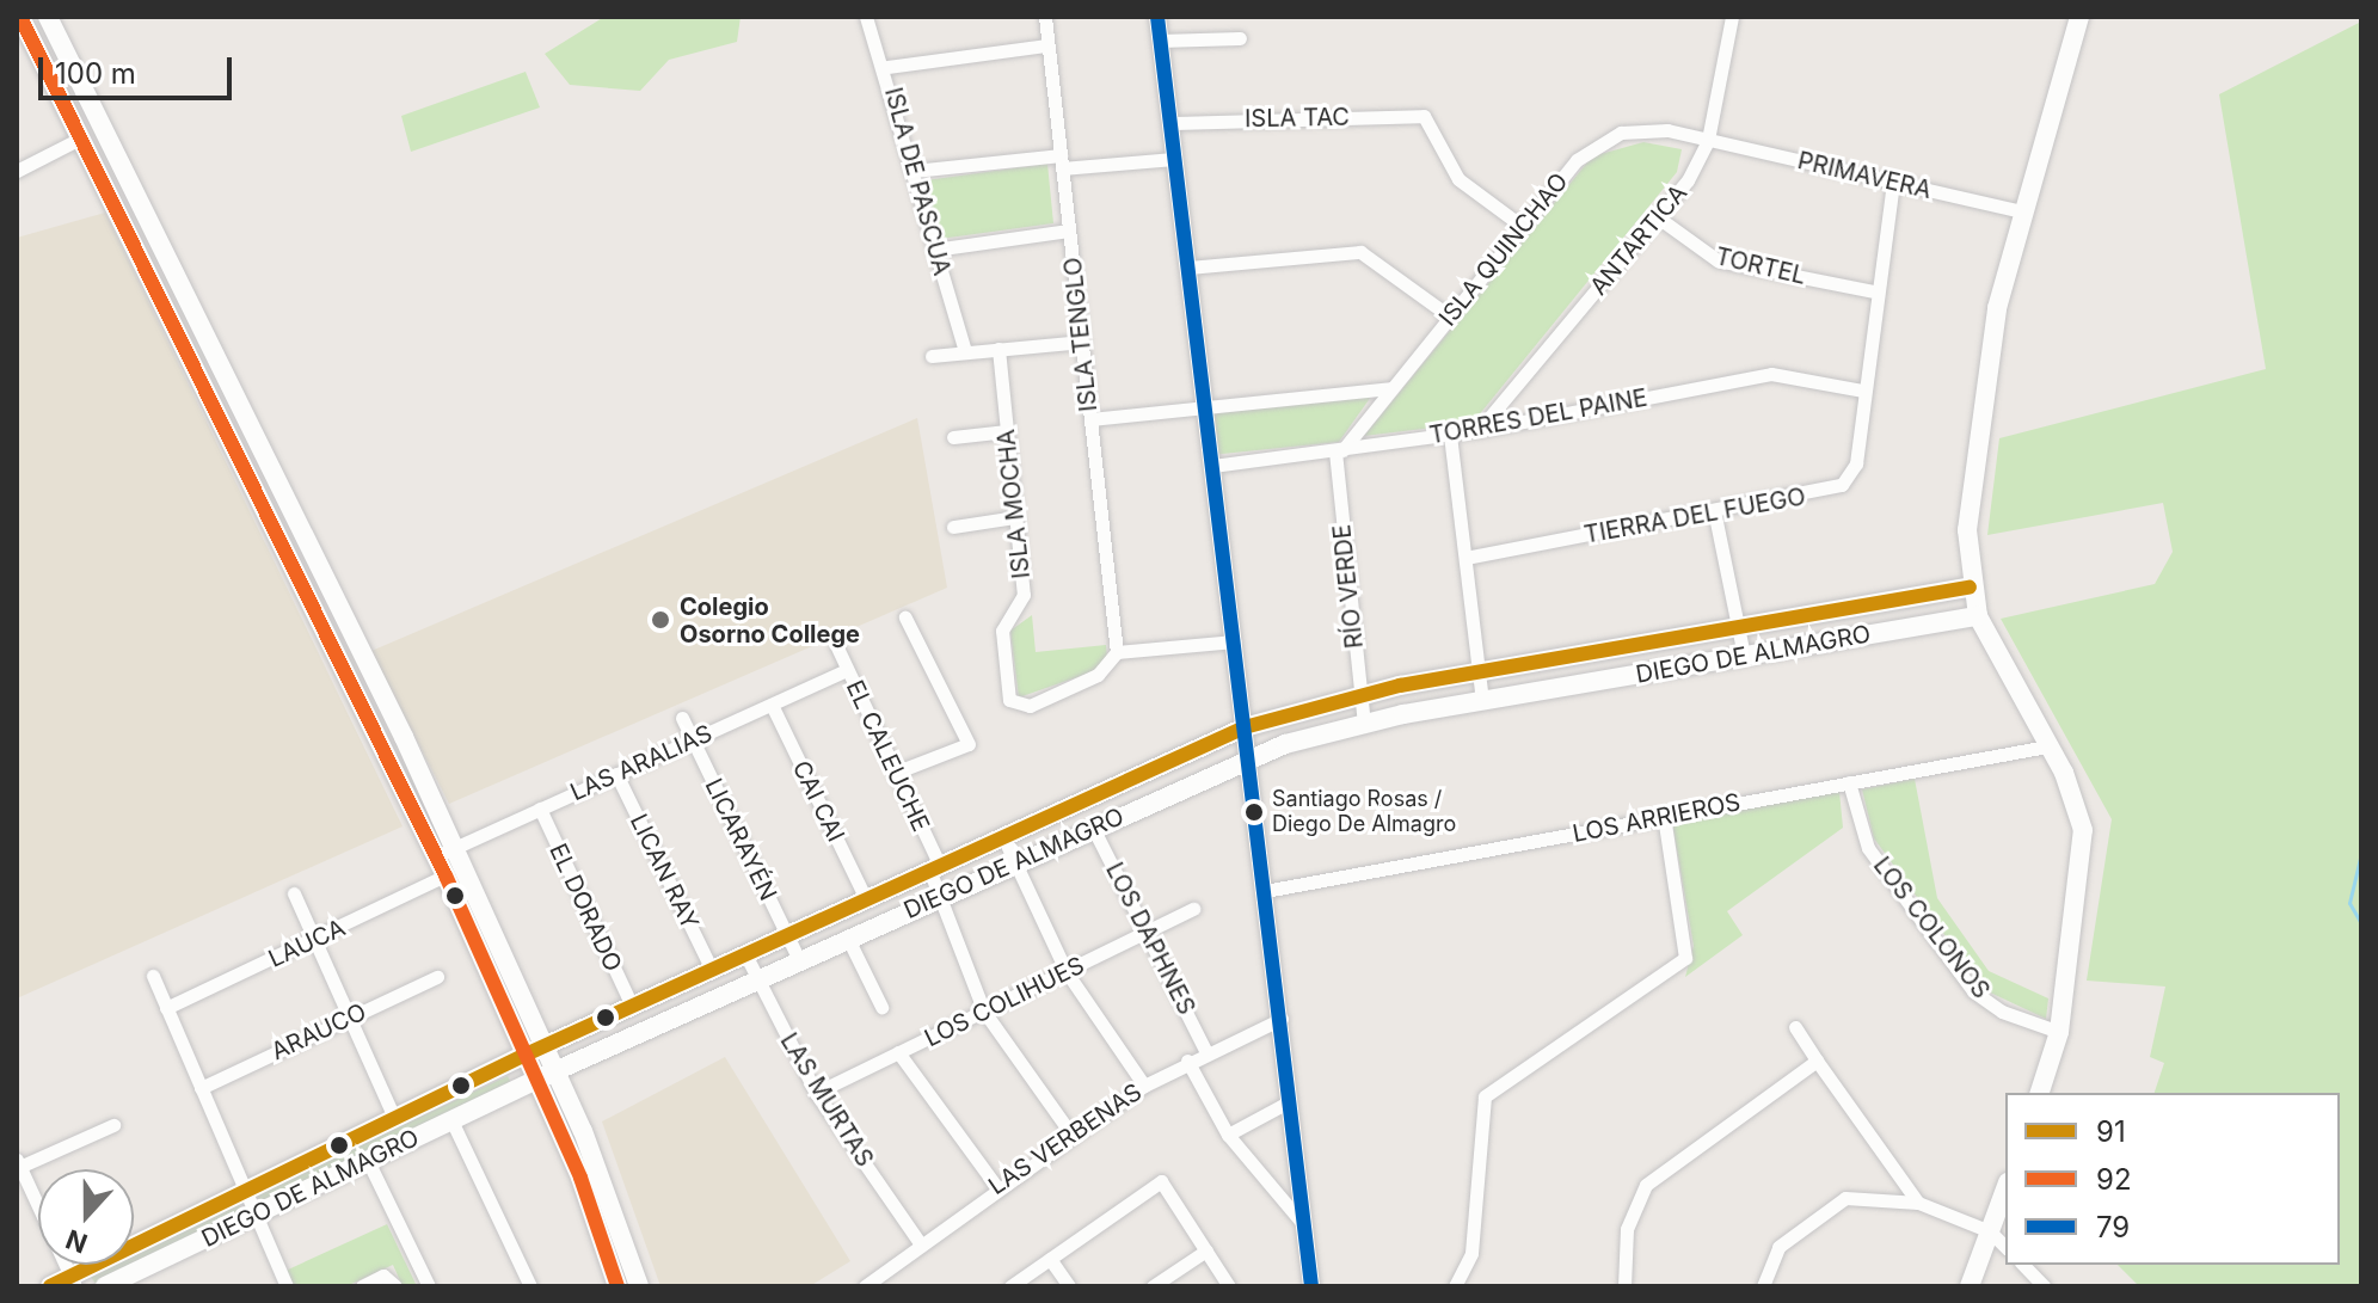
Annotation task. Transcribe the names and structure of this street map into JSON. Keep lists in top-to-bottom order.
{
  "streets": {
    "main road": ["DIEGO DE ALMAGRO"],
    "street": [
      "ISLA TAC",
      "PRIMAVERA",
      "ISLA DE PASCUA",
      "ANTARTICA",
      "ISLA QUINCHAO",
      "TORTEL",
      "ISLA TENGLO",
      "TORRES DEL PAINE",
      "ISLA MOCHA",
      "TIERRA DEL FUEGO",
      "RÍO VERDE",
      "EL CALEUCHE",
      "LAS ARALIAS",
      "CAI CAI",
      "LOS ARRIEROS",
      "LICARAYÉN",
      "LICAN RAY",
      "EL DORADO",
      "LOS COLONOS",
      "LOS DAPHNES",
      "LAUCA",
      "LOS COLIHUES",
      "ARAUCO",
      "LAS MURTAS",
      "LAS VERBENAS"
    ]
  },
  "crossings": [
    ["ISLA TAC", "ISLA QUINCHAO"],
    ["PRIMAVERA", "ANTARTICA"],
    ["PRIMAVERA", "ISLA QUINCHAO"],
    ["PRIMAVERA", "TIERRA DEL FUEGO"],
    ["ANTARTICA", "ISLA QUINCHAO"],
    ["ANTARTICA", "TORTEL"],
    ["ANTARTICA", "TORRES DEL PAINE"],
    ["ISLA QUINCHAO", "TORRES DEL PAINE"],
    ["ISLA QUINCHAO", "RÍO VERDE"],
    ["TORTEL", "TIERRA DEL FUEGO"],
    ["ISLA TENGLO", "ISLA MOCHA"],
    ["TORRES DEL PAINE", "TIERRA DEL FUEGO"],
    ["TORRES DEL PAINE", "RÍO VERDE"],
    ["RÍO VERDE", "DIEGO DE ALMAGRO"],
    ["DIEGO DE ALMAGRO", "EL CALEUCHE"],
    ["DIEGO DE ALMAGRO", "CAI CAI"],
    ["DIEGO DE ALMAGRO", "LICARAYÉN"],
    ["DIEGO DE ALMAGRO", "LICAN RAY"],
    ["DIEGO DE ALMAGRO", "EL DORADO"],
    ["DIEGO DE ALMAGRO", "LOS DAPHNES"],
    ["DIEGO DE ALMAGRO", "LAS MURTAS"],
    ["EL CALEUCHE", "LAS ARALIAS"],
    ["EL CALEUCHE", "LOS COLIHUES"],
    ["EL CALEUCHE", "LAS VERBENAS"],
    ["LAS ARALIAS", "CAI CAI"],
    ["LAS ARALIAS", "LICARAYÉN"],
    ["LAS ARALIAS", "LICAN RAY"],
    ["LAS ARALIAS", "EL DORADO"],
    ["LOS ARRIEROS", "LOS COLONOS"],
    ["LOS DAPHNES", "LOS COLIHUES"],
    ["LOS DAPHNES", "LAS VERBENAS"],
    ["LOS COLIHUES", "LAS MURTAS"],
    ["LAS MURTAS", "LAS VERBENAS"]
  ],
  "places": ["Colegio Osorno College", "Santiago Rosas / Diego De Almagro"],
  "lines": ["transit line 92", "transit line 79", "transit line 91"],
  "legend": ["91", "92", "79"],
  "scale_bar": "100 m",
  "north": "bottom"
}
